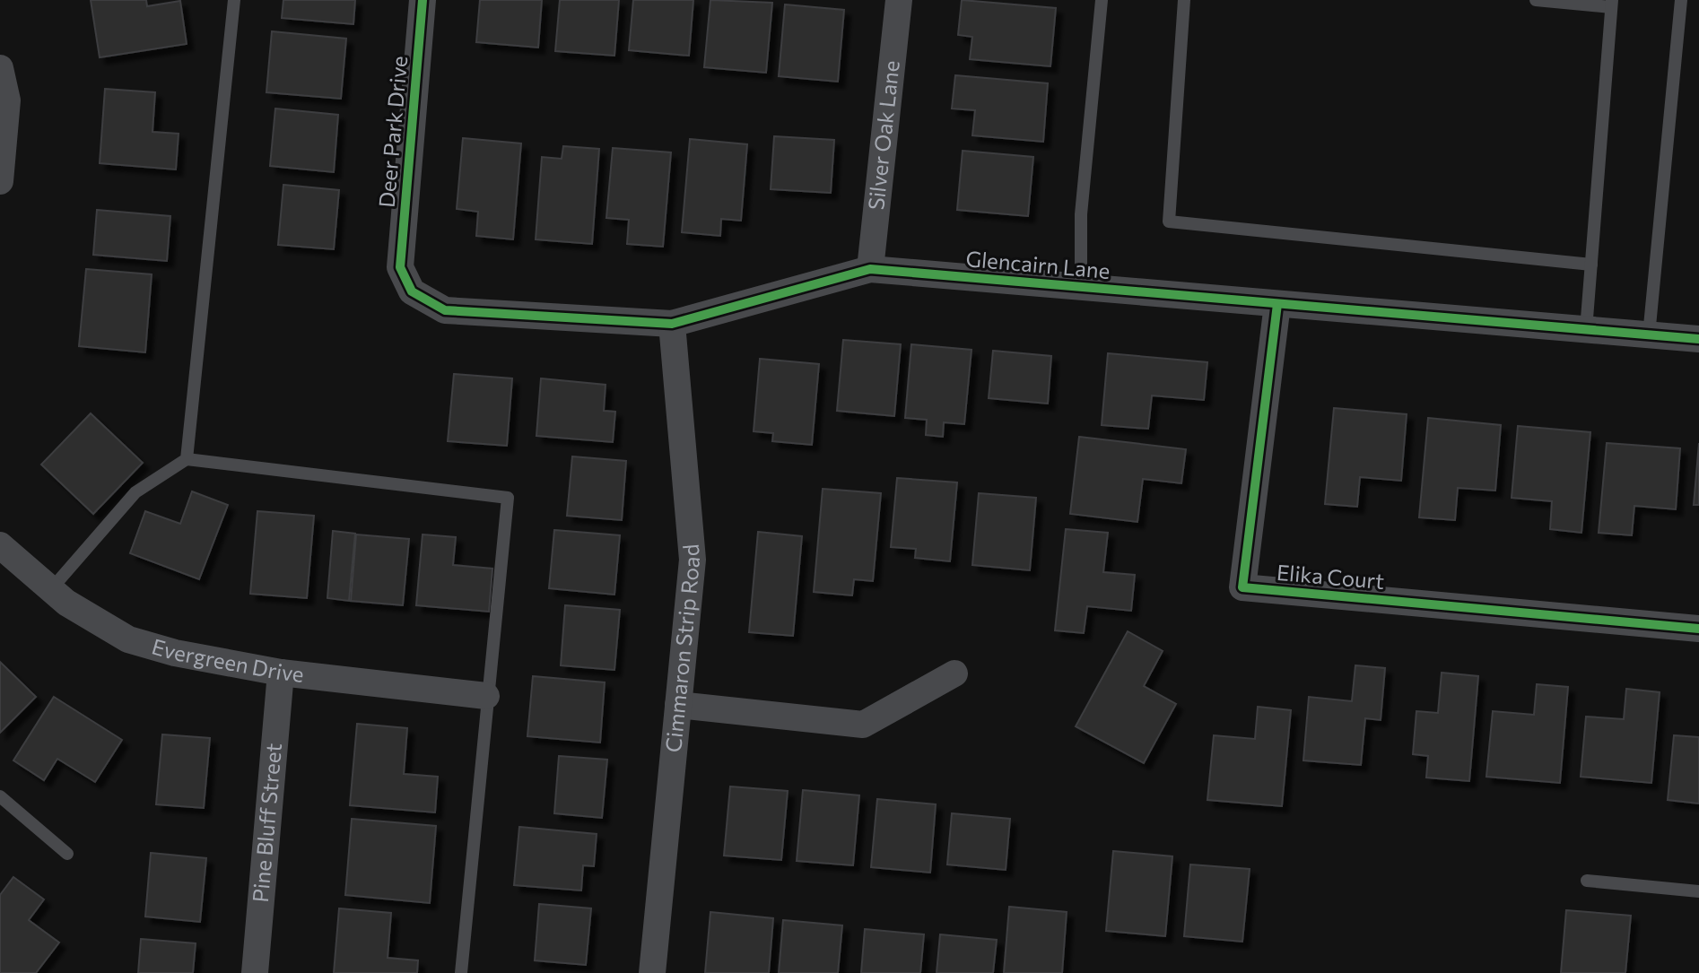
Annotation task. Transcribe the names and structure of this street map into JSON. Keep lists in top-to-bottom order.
{
  "streets": {
    "street": [
      "Deer Park Drive",
      "Silver Oak Lane",
      "Glencairn Lane",
      "Elika Court",
      "Cimmaron Strip Road",
      "Evergreen Drive",
      "Pine Bluff Street"
    ]
  },
  "crossings": [
    ["Deer Park Drive", "Glencairn Lane"],
    ["Silver Oak Lane", "Glencairn Lane"],
    ["Glencairn Lane", "Elika Court"],
    ["Glencairn Lane", "Cimmaron Strip Road"],
    ["Evergreen Drive", "Pine Bluff Street"]
  ]
}
